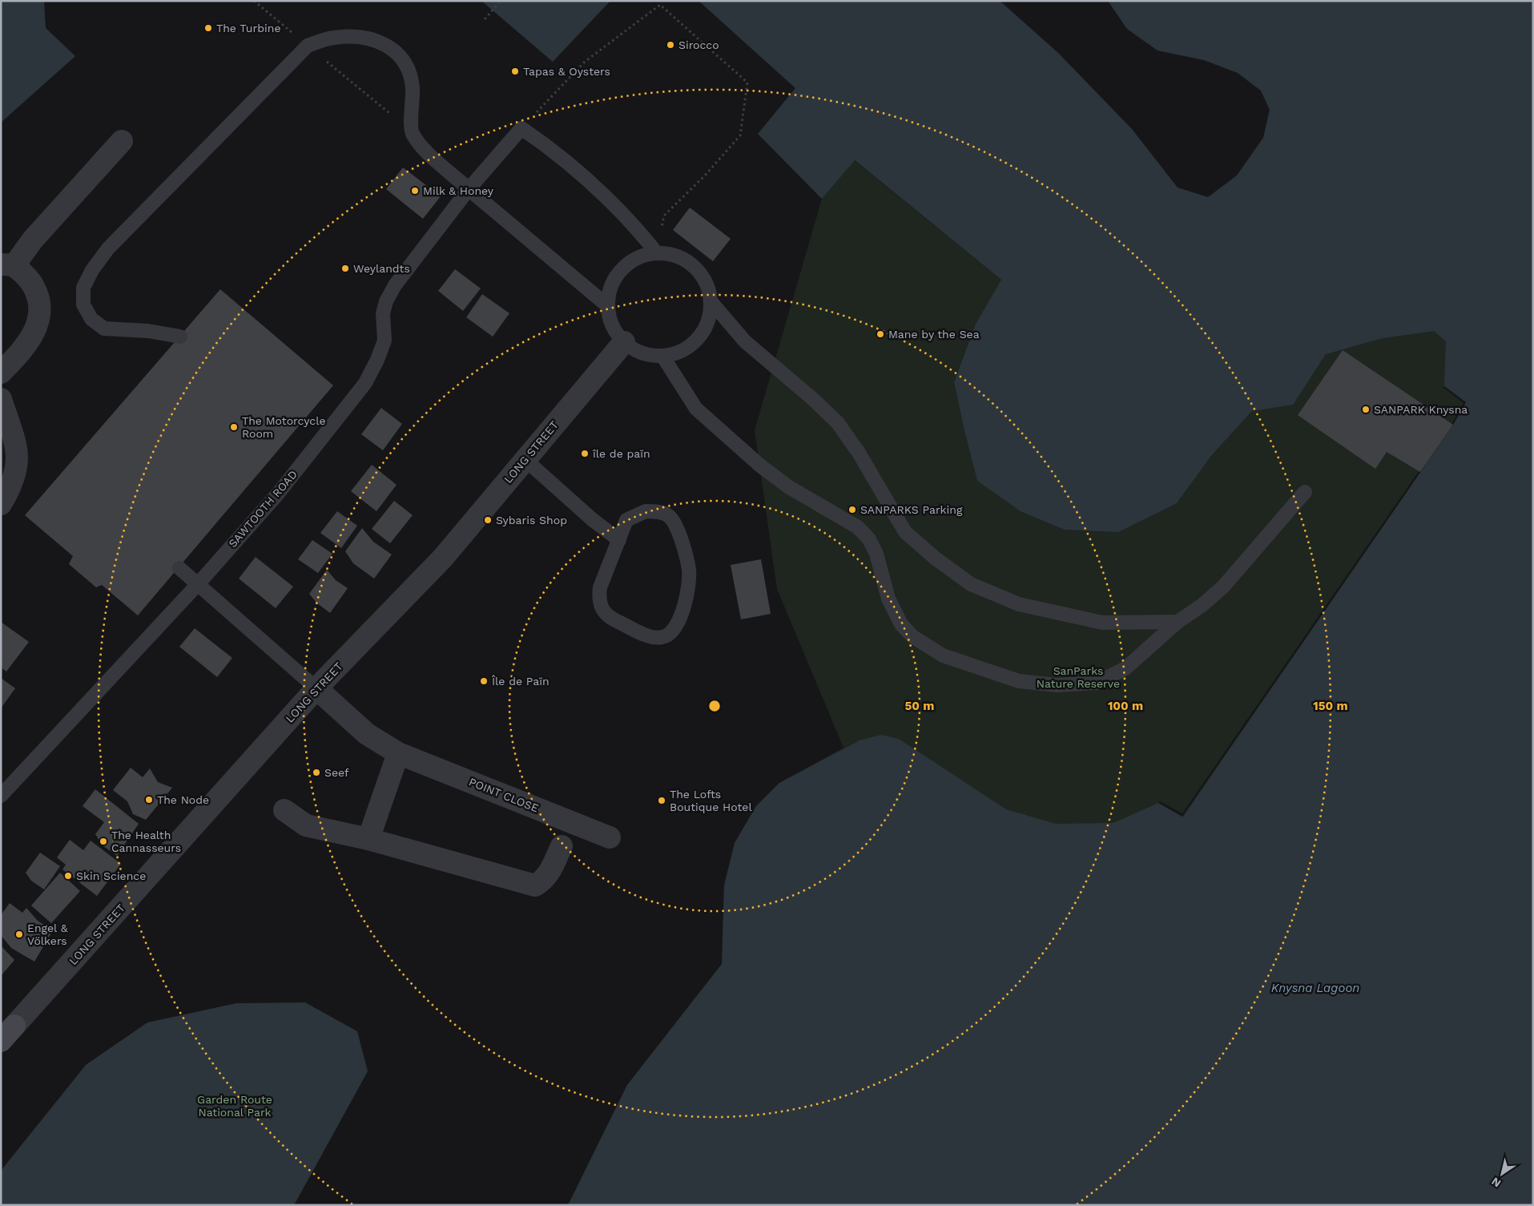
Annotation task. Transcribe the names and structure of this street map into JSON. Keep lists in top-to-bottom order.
{
  "streets": {
    "street": ["LONG STREET", "POINT CLOSE"],
    "lane": ["SAWTOOTH ROAD"]
  },
  "crossings": [
    ["LONG STREET", "POINT CLOSE"]
  ],
  "water": ["Knysna Lagoon"],
  "parks": ["SanParks Nature Reserve", "Garden Route National Park"],
  "places": [
    "The Turbine",
    "Sirocco",
    "Tapas & Oysters",
    "Milk & Honey",
    "Weylandts",
    "Mane by the Sea",
    "SANPARK Knysna",
    "The Motorcycle Room",
    "île de païn",
    "SANPARKS Parking",
    "Sybaris Shop",
    "Île de Païn",
    "Seef",
    "The Node",
    "The Lofts Boutique Hotel",
    "The Health Cannasseurs",
    "Skin Science",
    "Engel & Völkers"
  ],
  "north": "bottom left",
  "rings": ["50 m", "100 m", "150 m"]
}
